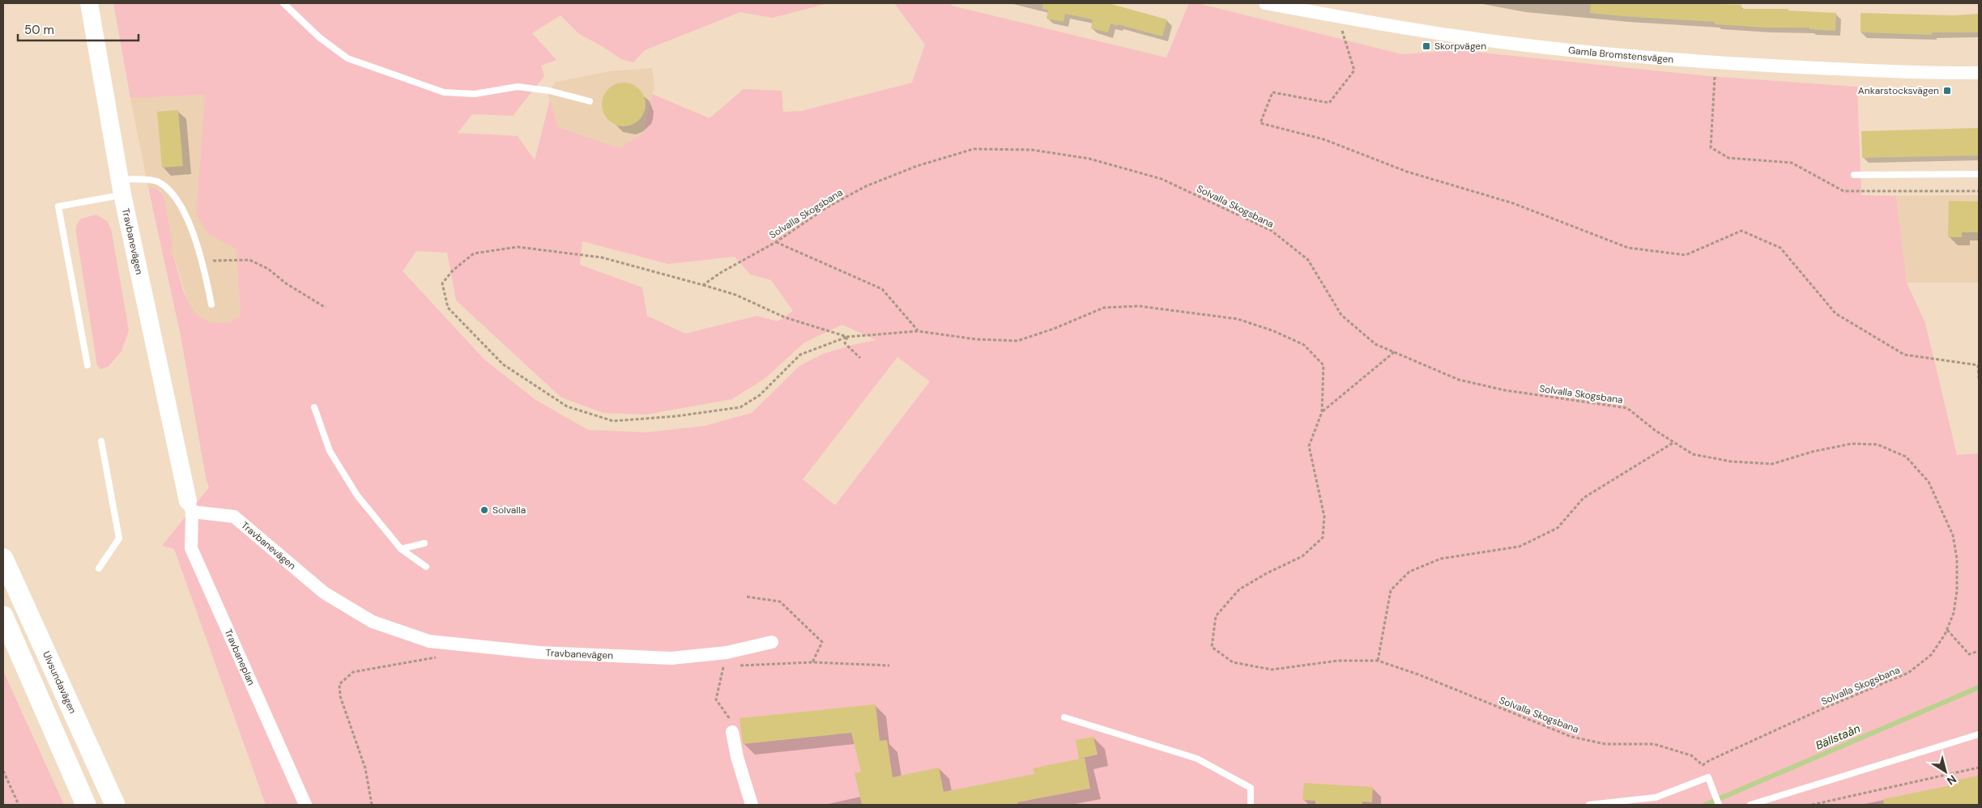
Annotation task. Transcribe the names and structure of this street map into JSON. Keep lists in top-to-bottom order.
{
  "streets": {
    "main road": ["Ulvsundavägen"],
    "street": ["Gamla Bromstensvägen", "Travbanevägen", "Travbaneplan"],
    "path": ["Solvalla Skogsbana"]
  },
  "crossings": [
    ["Travbanevägen", "Travbaneplan"]
  ],
  "water": ["Bällstaån"],
  "places": {
    "transit": ["Skorpvägen", "Ankarstocksvägen"],
    "other": ["Solvalla"]
  },
  "scale_bar": "50 m",
  "north": "bottom right"
}
